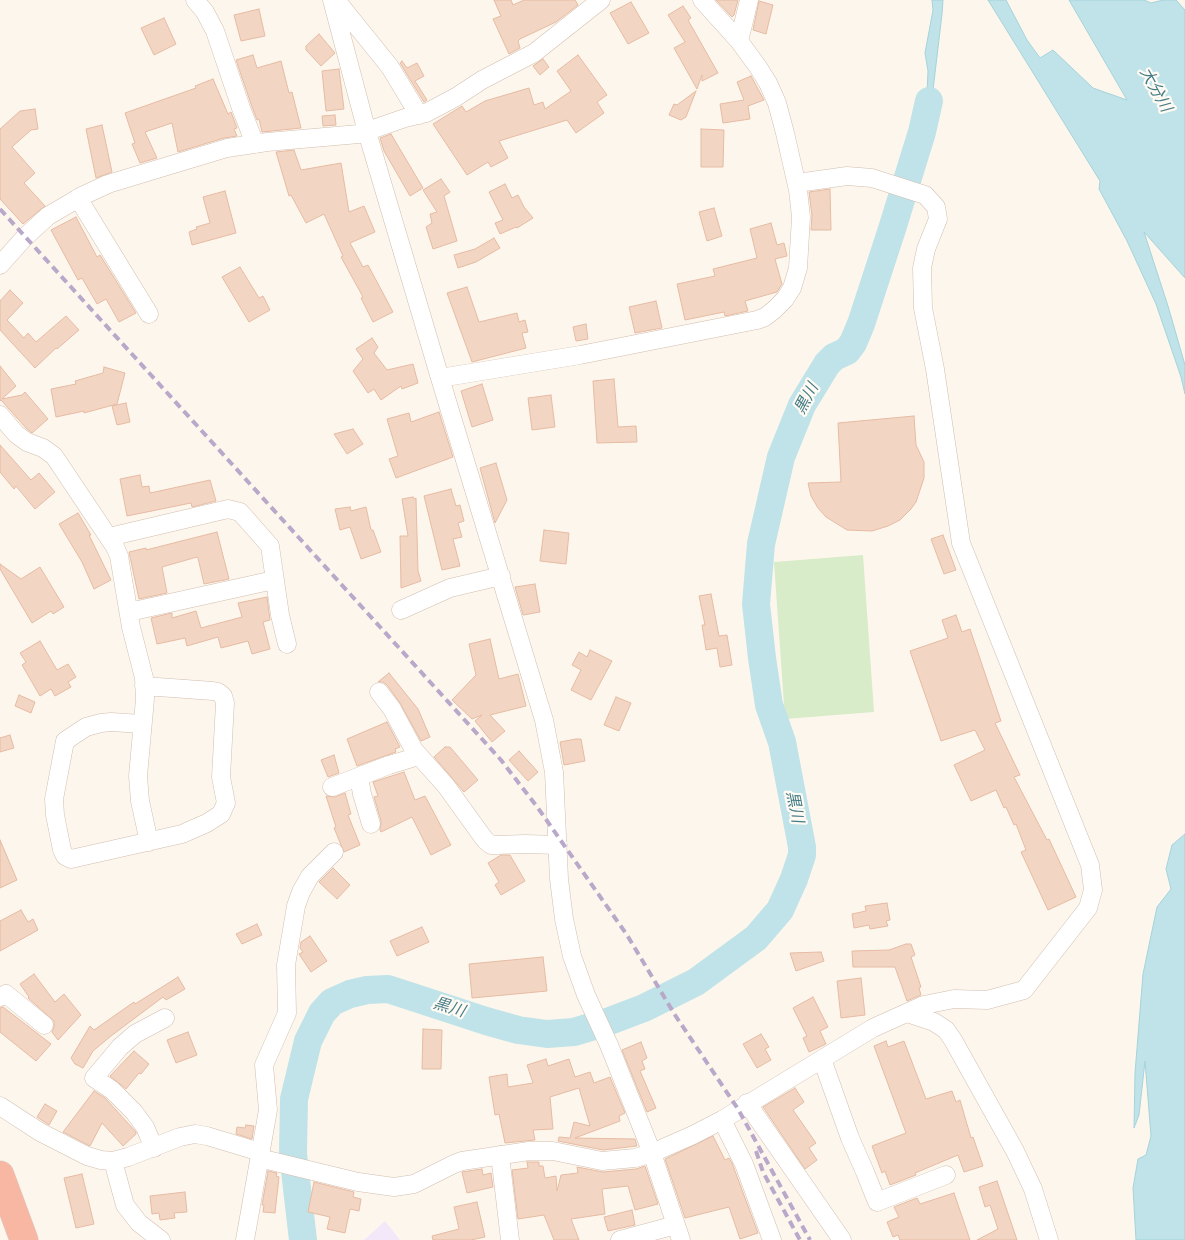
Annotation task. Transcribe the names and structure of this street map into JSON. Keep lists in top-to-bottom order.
{
  "water": ["大分川", "黒川"]
}
